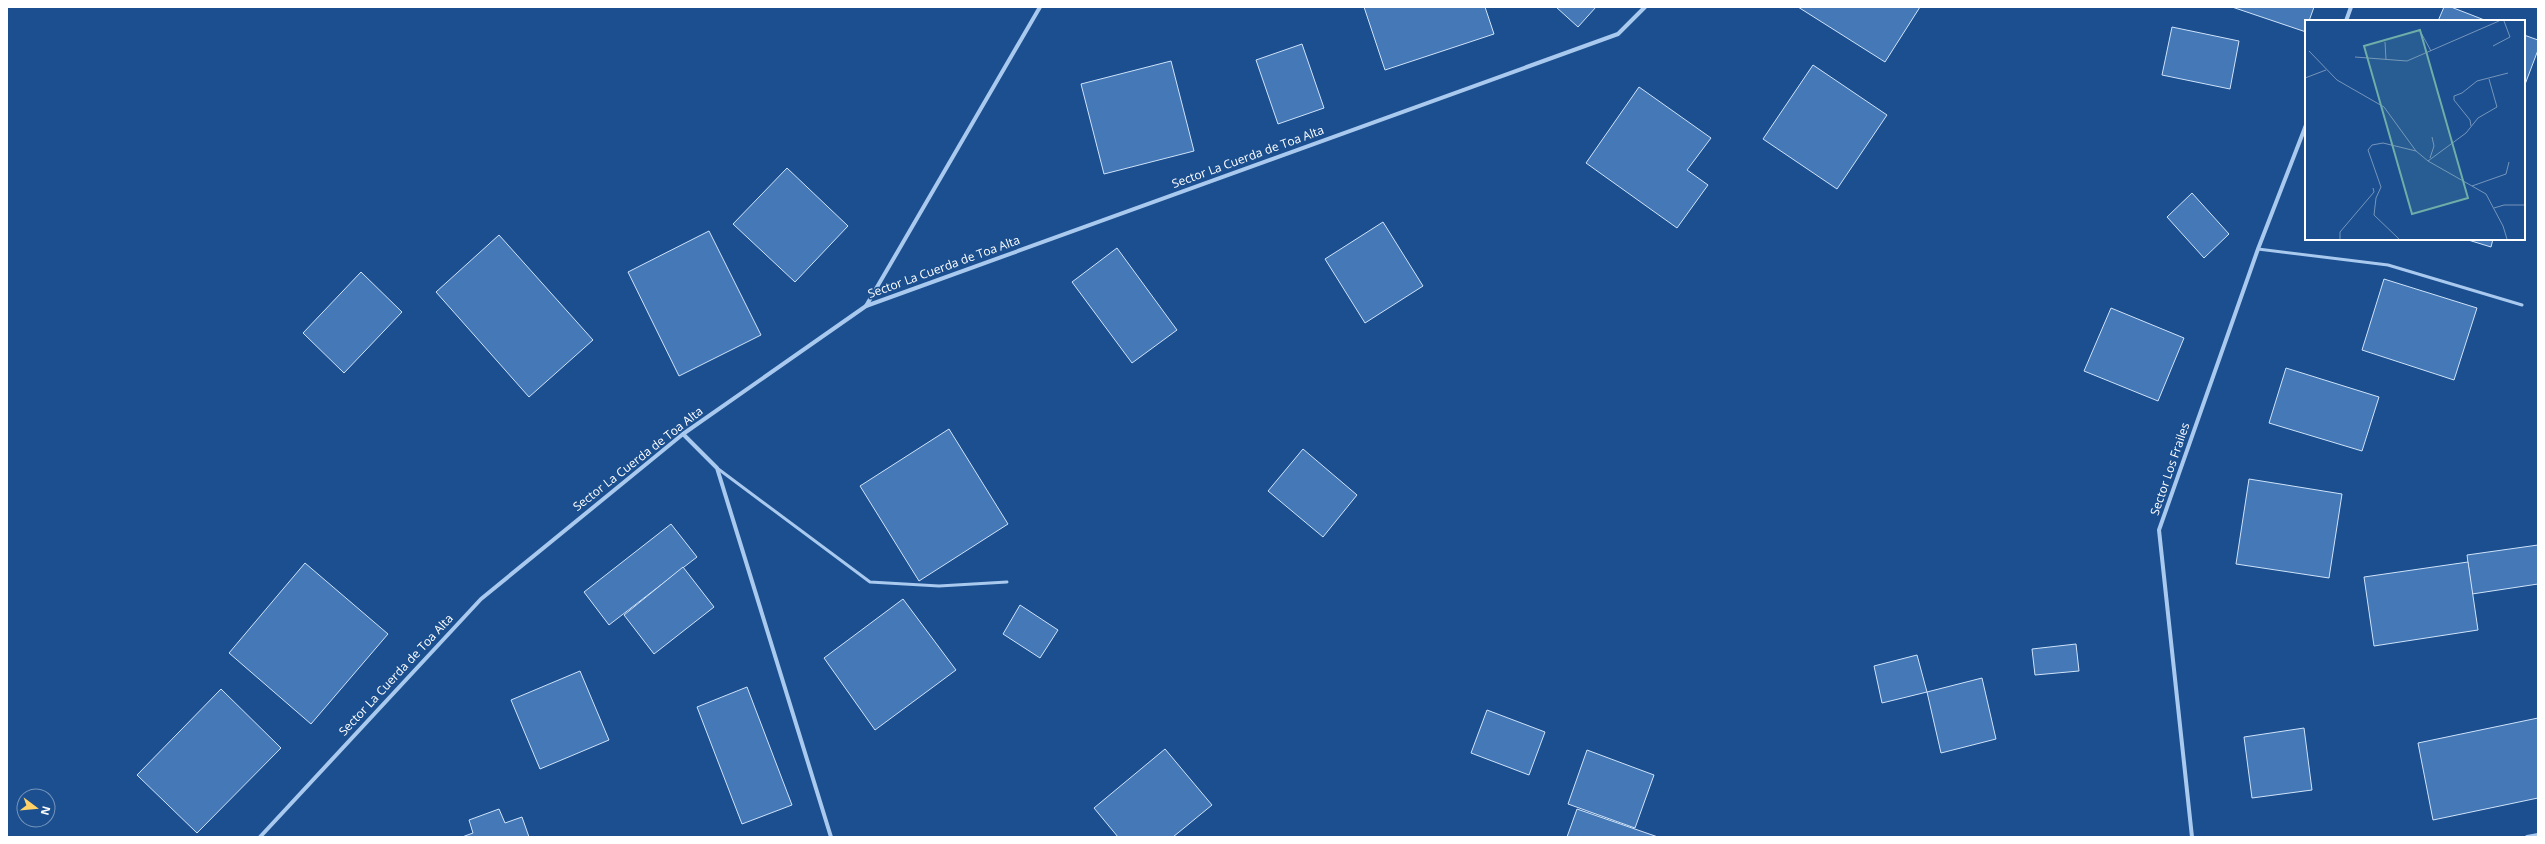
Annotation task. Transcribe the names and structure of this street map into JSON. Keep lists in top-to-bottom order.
{
  "streets": {
    "street": ["Sector La Cuerda de Toa Alta", "Sector Los Frailes"]
  },
  "north": "right"
}
